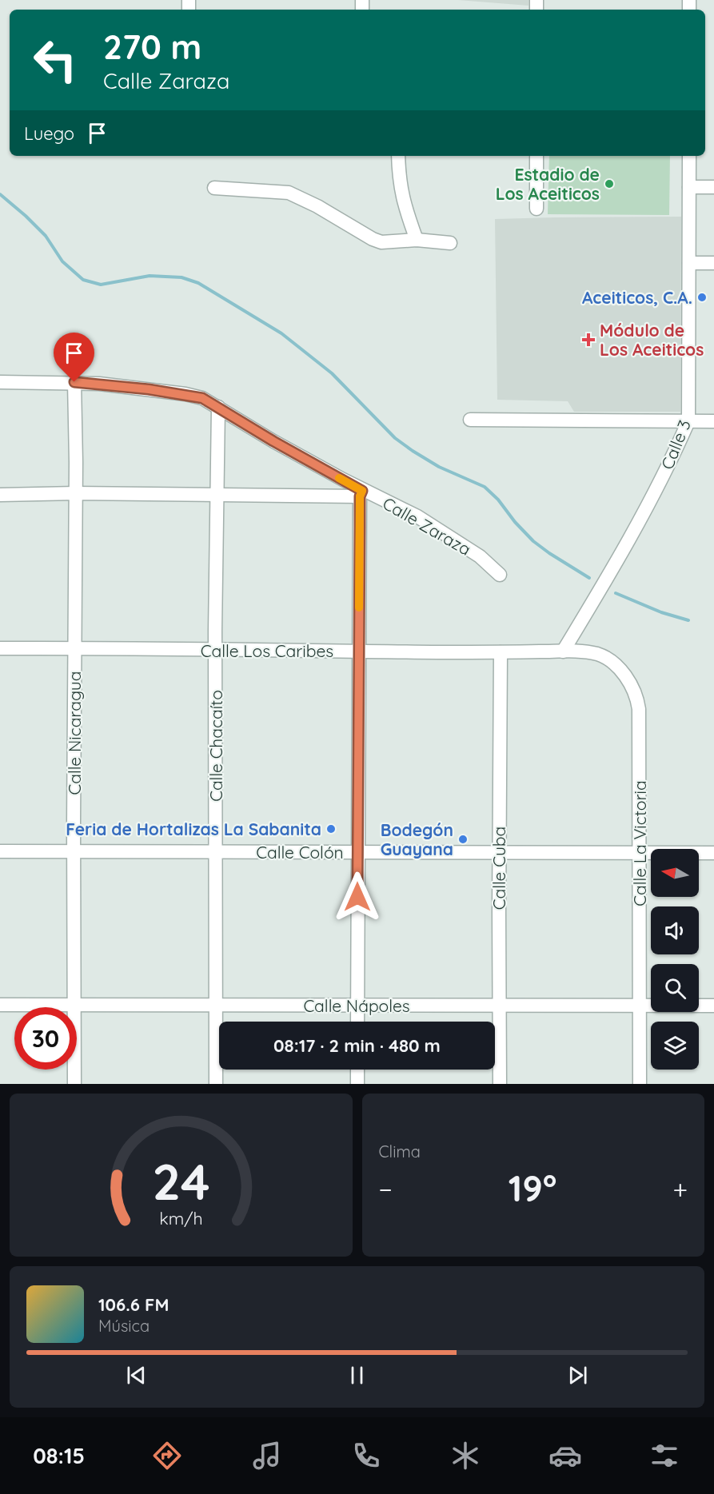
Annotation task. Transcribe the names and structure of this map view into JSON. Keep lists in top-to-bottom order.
{
  "streets": {
    "street": [
      "Calle 3",
      "Calle Zaraza",
      "Calle Los Caribes",
      "Calle Nicaragua",
      "Calle Chacaíto",
      "Calle La Victoria",
      "Calle Colón",
      "Calle Cuba",
      "Calle Nápoles"
    ]
  },
  "crossings": [
    ["Calle 3", "Calle Los Caribes"],
    ["Calle 3", "Calle La Victoria"],
    ["Calle Zaraza", "Calle Nicaragua"],
    ["Calle Zaraza", "Calle Chacaíto"],
    ["Calle Los Caribes", "Calle Nicaragua"],
    ["Calle Los Caribes", "Calle Chacaíto"],
    ["Calle Los Caribes", "Calle La Victoria"],
    ["Calle Los Caribes", "Calle Cuba"],
    ["Calle Nicaragua", "Calle Colón"],
    ["Calle Nicaragua", "Calle Nápoles"],
    ["Calle Chacaíto", "Calle Colón"],
    ["Calle Chacaíto", "Calle Nápoles"],
    ["Calle La Victoria", "Calle Colón"],
    ["Calle La Victoria", "Calle Nápoles"],
    ["Calle Colón", "Calle Cuba"],
    ["Calle Cuba", "Calle Nápoles"]
  ],
  "places": {
    "other": [
      "Estadio de Los Aceiticos",
      "Aceiticos, C.A.",
      "Feria de Hortalizas La Sabanita",
      "Bodegón Guayana"
    ],
    "health": ["Módulo de Los Aceiticos"]
  },
  "north": "left",
  "page": {
    "turn": ["270 m", "Calle Zaraza"],
    "then": "Luego",
    "limit": "30",
    "trip": "08:17 · 2 min · 480 m",
    "tile": "Clima",
    "heat": ["−", "19°", "+"],
    "song": ["106.6 FM", "Música"],
    "tabs": "08:15",
    "gauge": ["24", "km/h"]
  }
}
